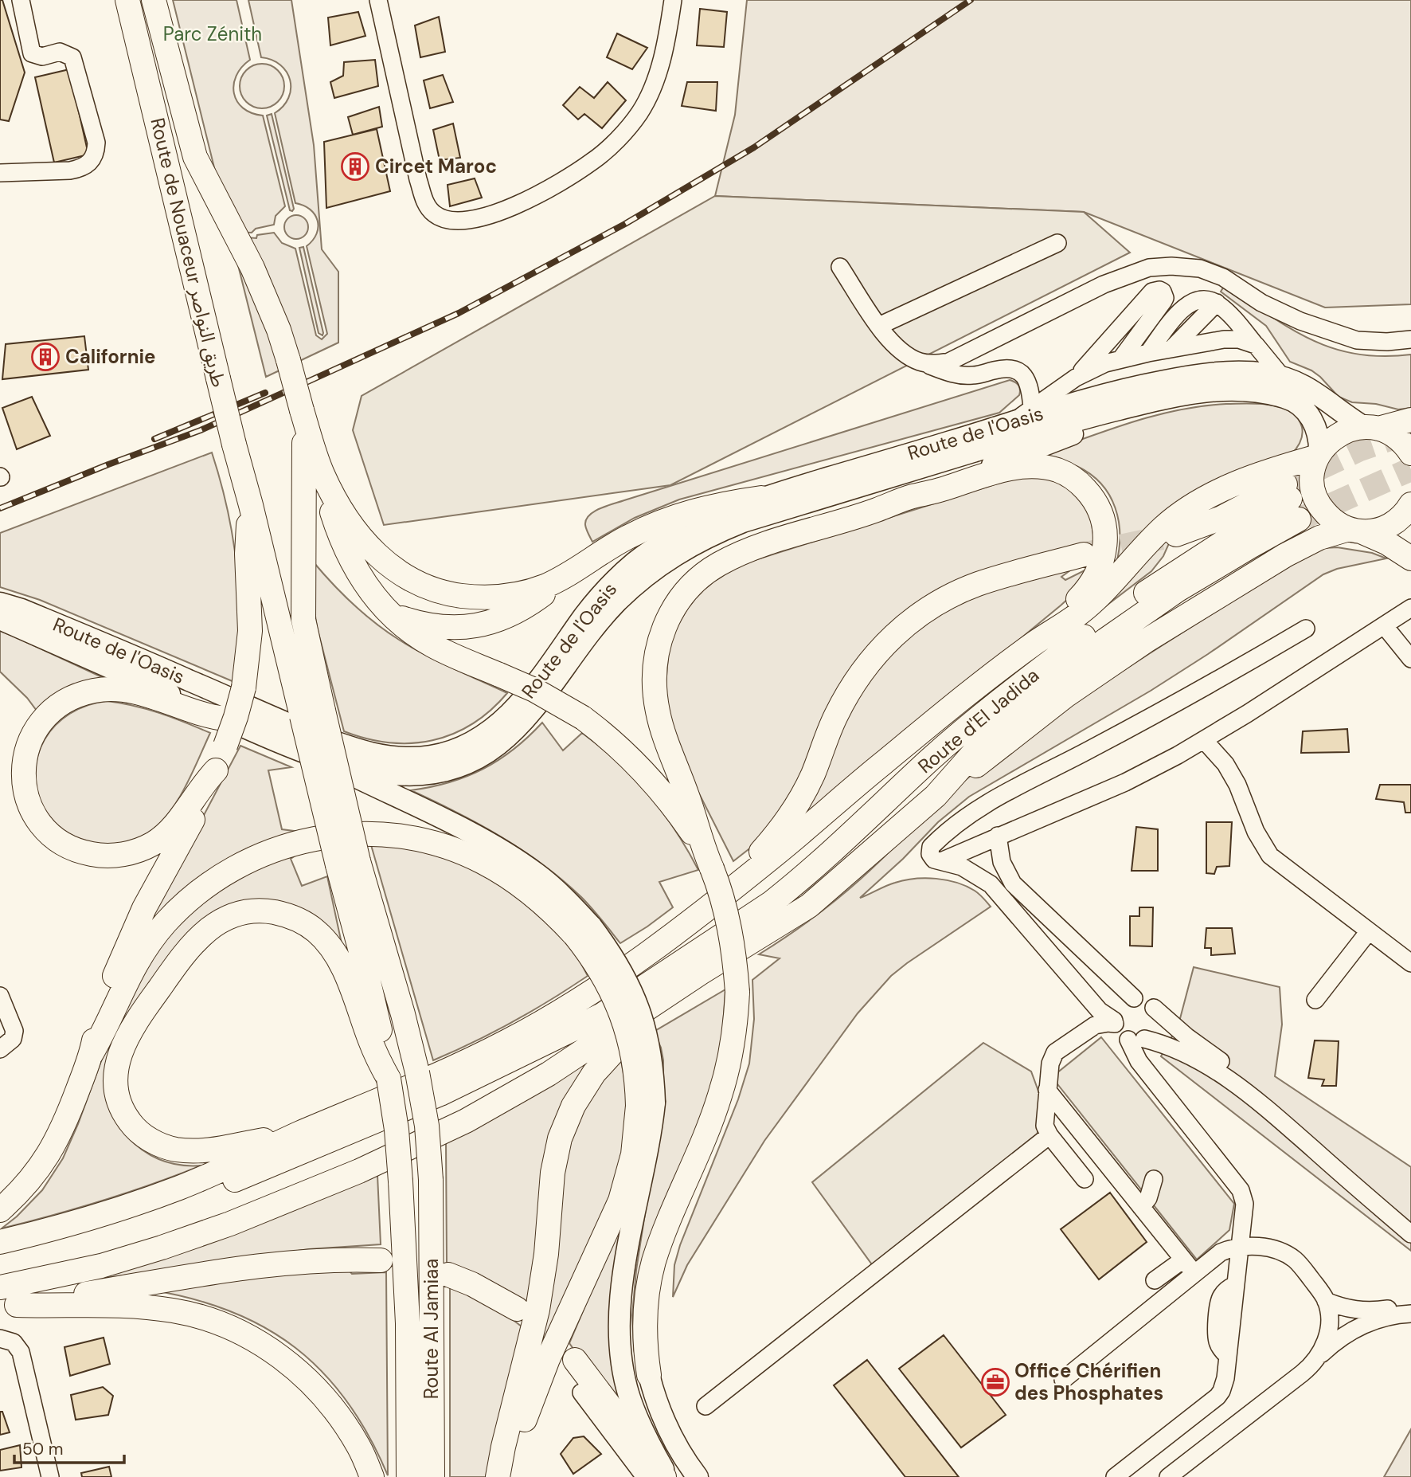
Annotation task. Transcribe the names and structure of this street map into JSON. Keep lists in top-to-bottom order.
{
  "streets": {
    "highway": ["Route de Nouaceur طريق النواصر", "Route d'El Jadida", "Route Al Jamiaa"],
    "main road": ["Route de l'Oasis"]
  },
  "parks": ["Parc Zénith"],
  "places": {
    "building": ["Circet Maroc", "Californie"],
    "office": ["Office Chérifien des Phosphates"]
  },
  "scale_bar": "50 m"
}
